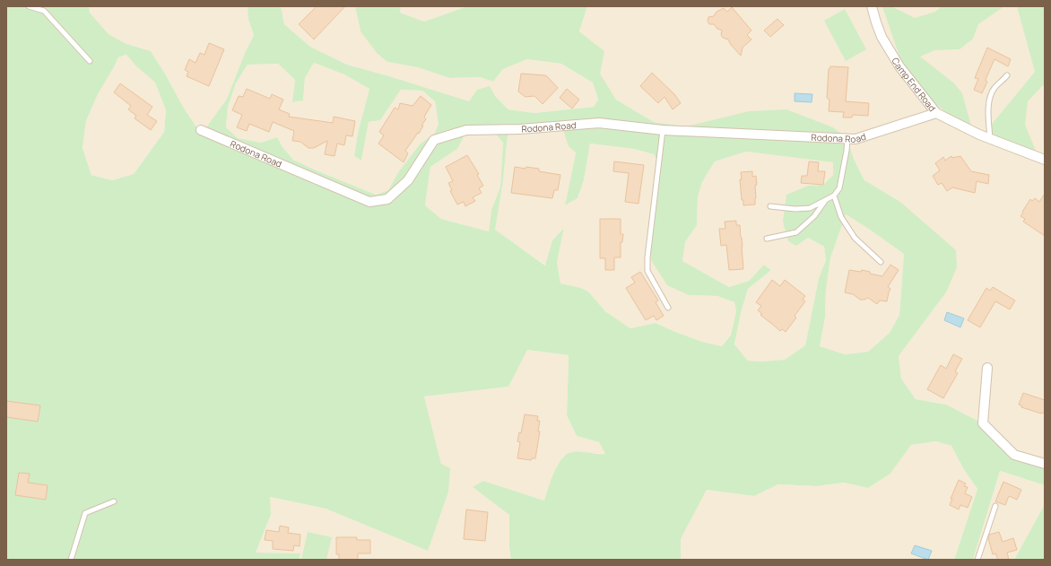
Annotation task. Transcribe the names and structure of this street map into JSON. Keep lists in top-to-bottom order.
{
  "streets": {
    "street": ["Camp End Road", "Rodona Road"]
  },
  "crossings": [
    ["Camp End Road", "Rodona Road"]
  ]
}
